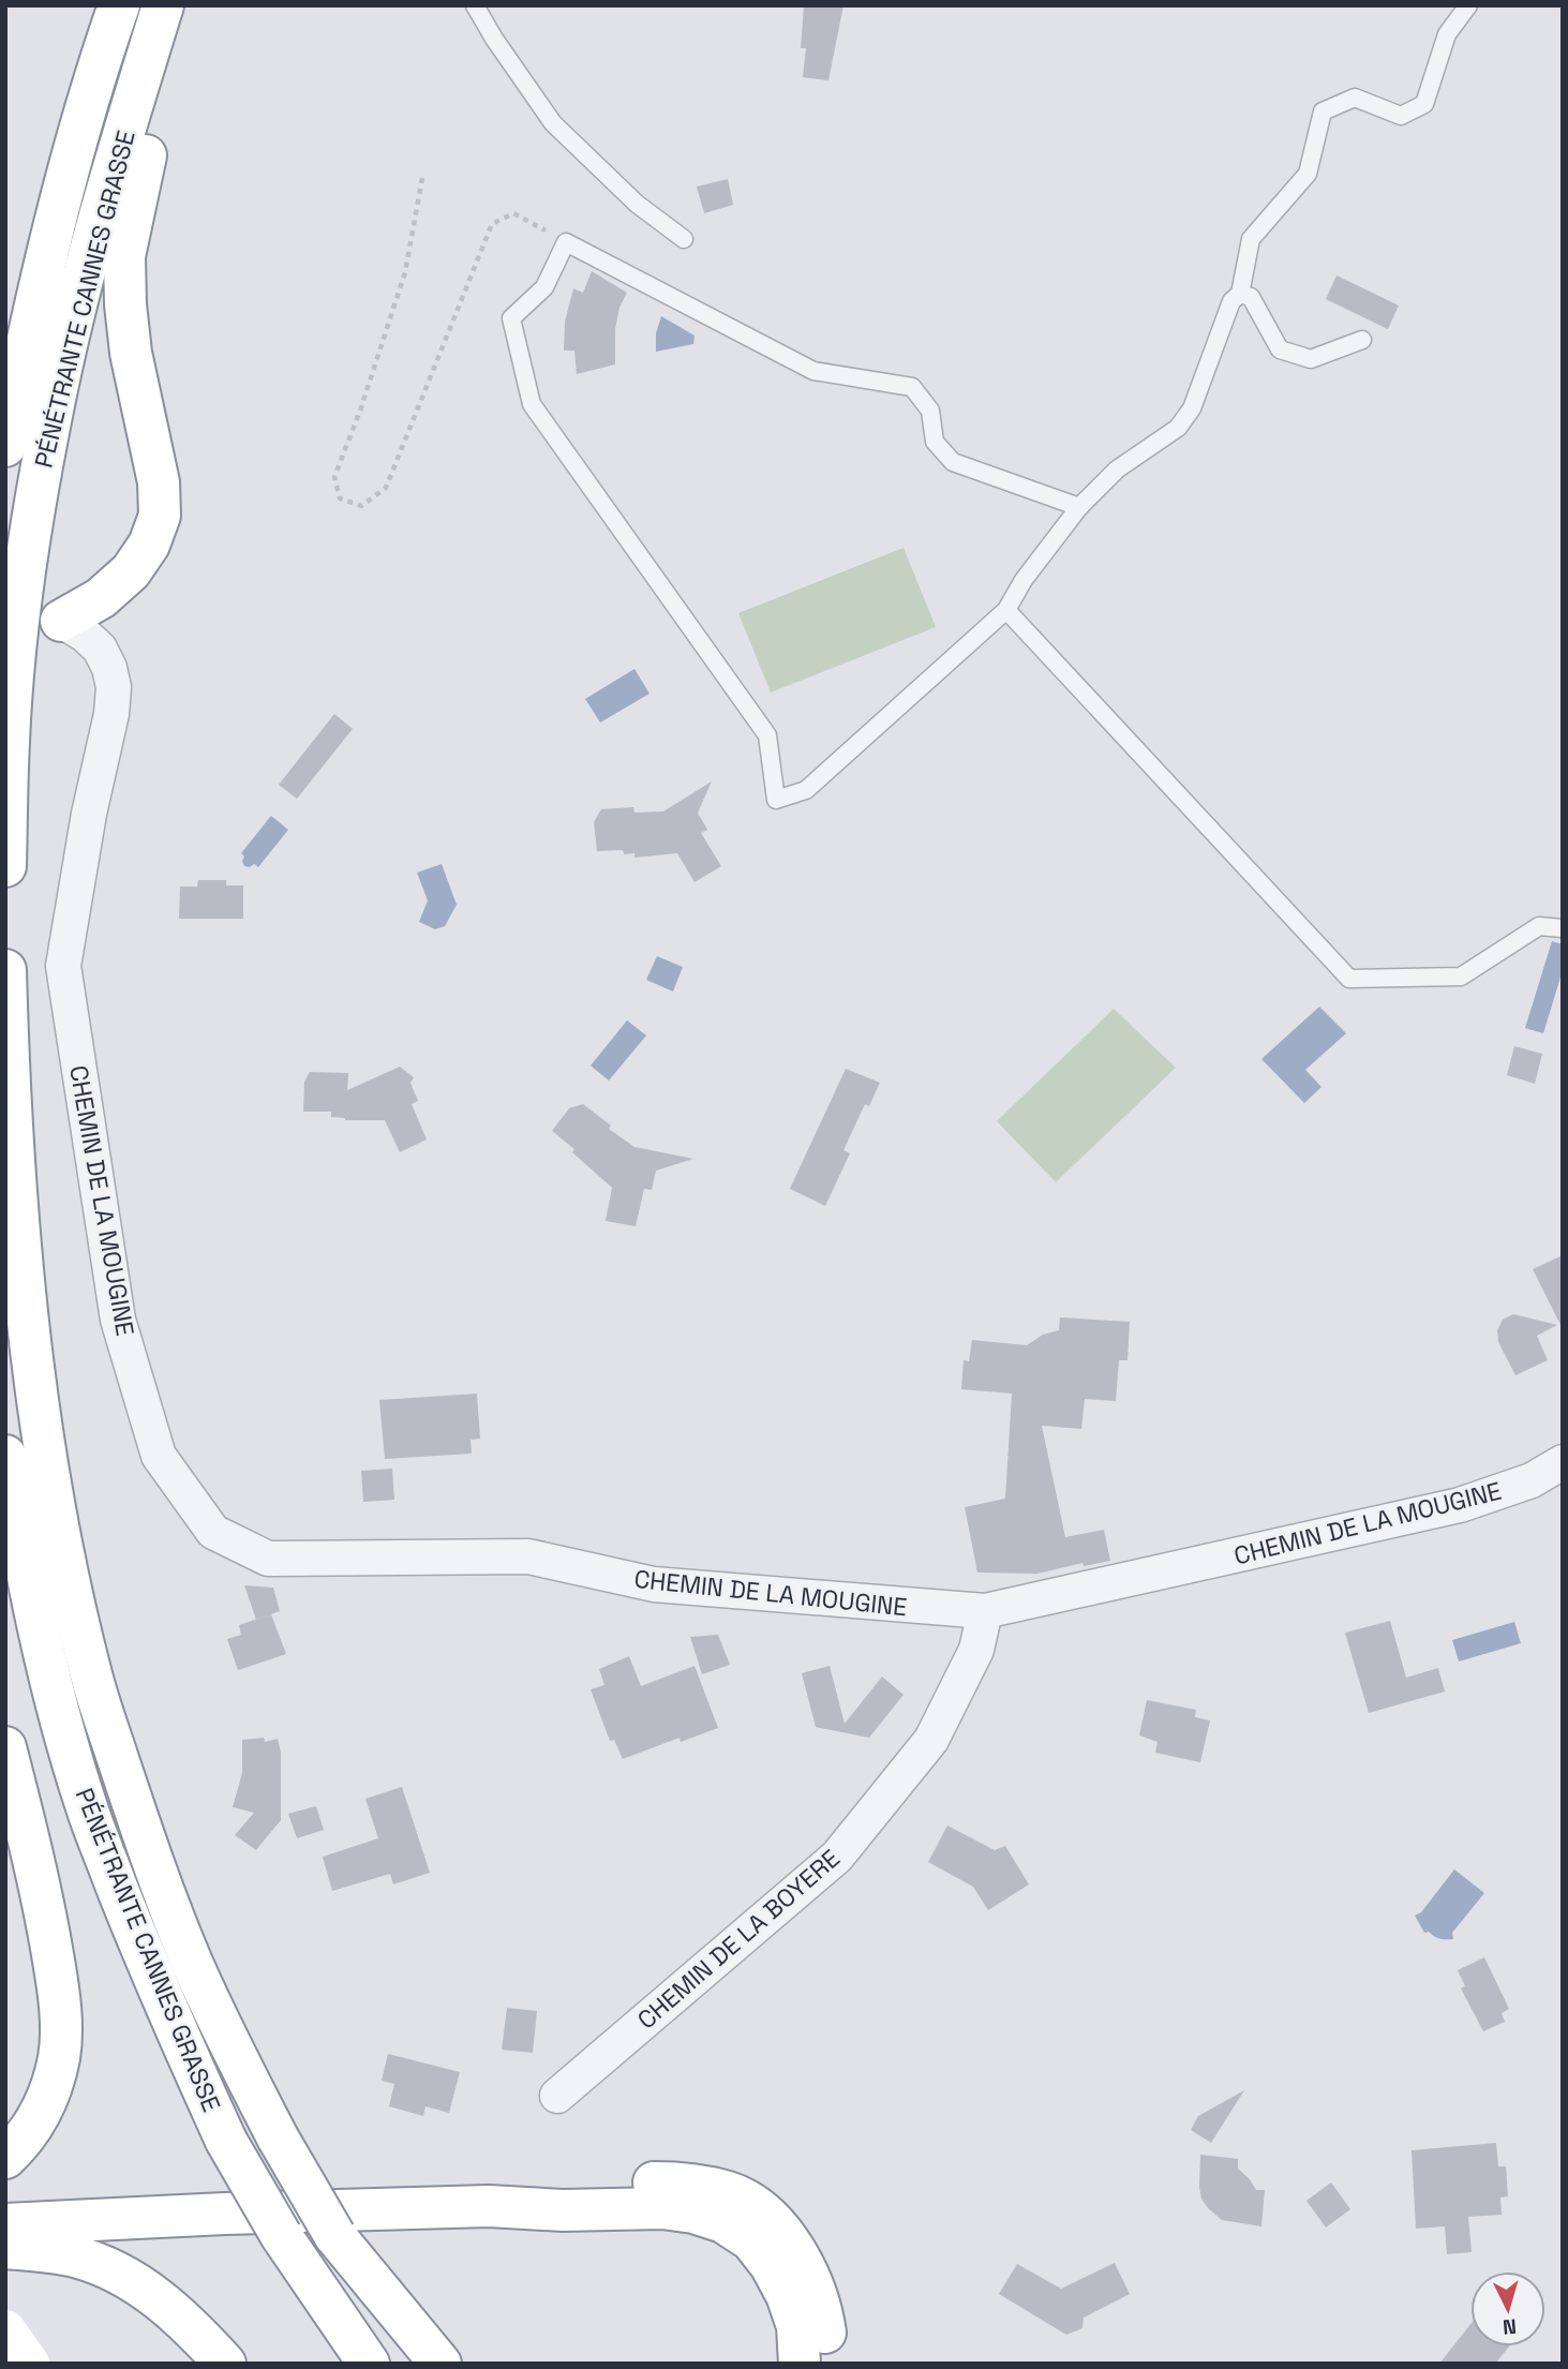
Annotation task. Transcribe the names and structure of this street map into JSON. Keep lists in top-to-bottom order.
{
  "streets": {
    "main road": ["PÉNÉTRANTE CANNES GRASSE"],
    "street": ["CHEMIN DE LA MOUGINE", "CHEMIN DE LA BOYERE"]
  },
  "crossings": [
    ["CHEMIN DE LA MOUGINE", "CHEMIN DE LA BOYERE"]
  ],
  "north": "bottom"
}
